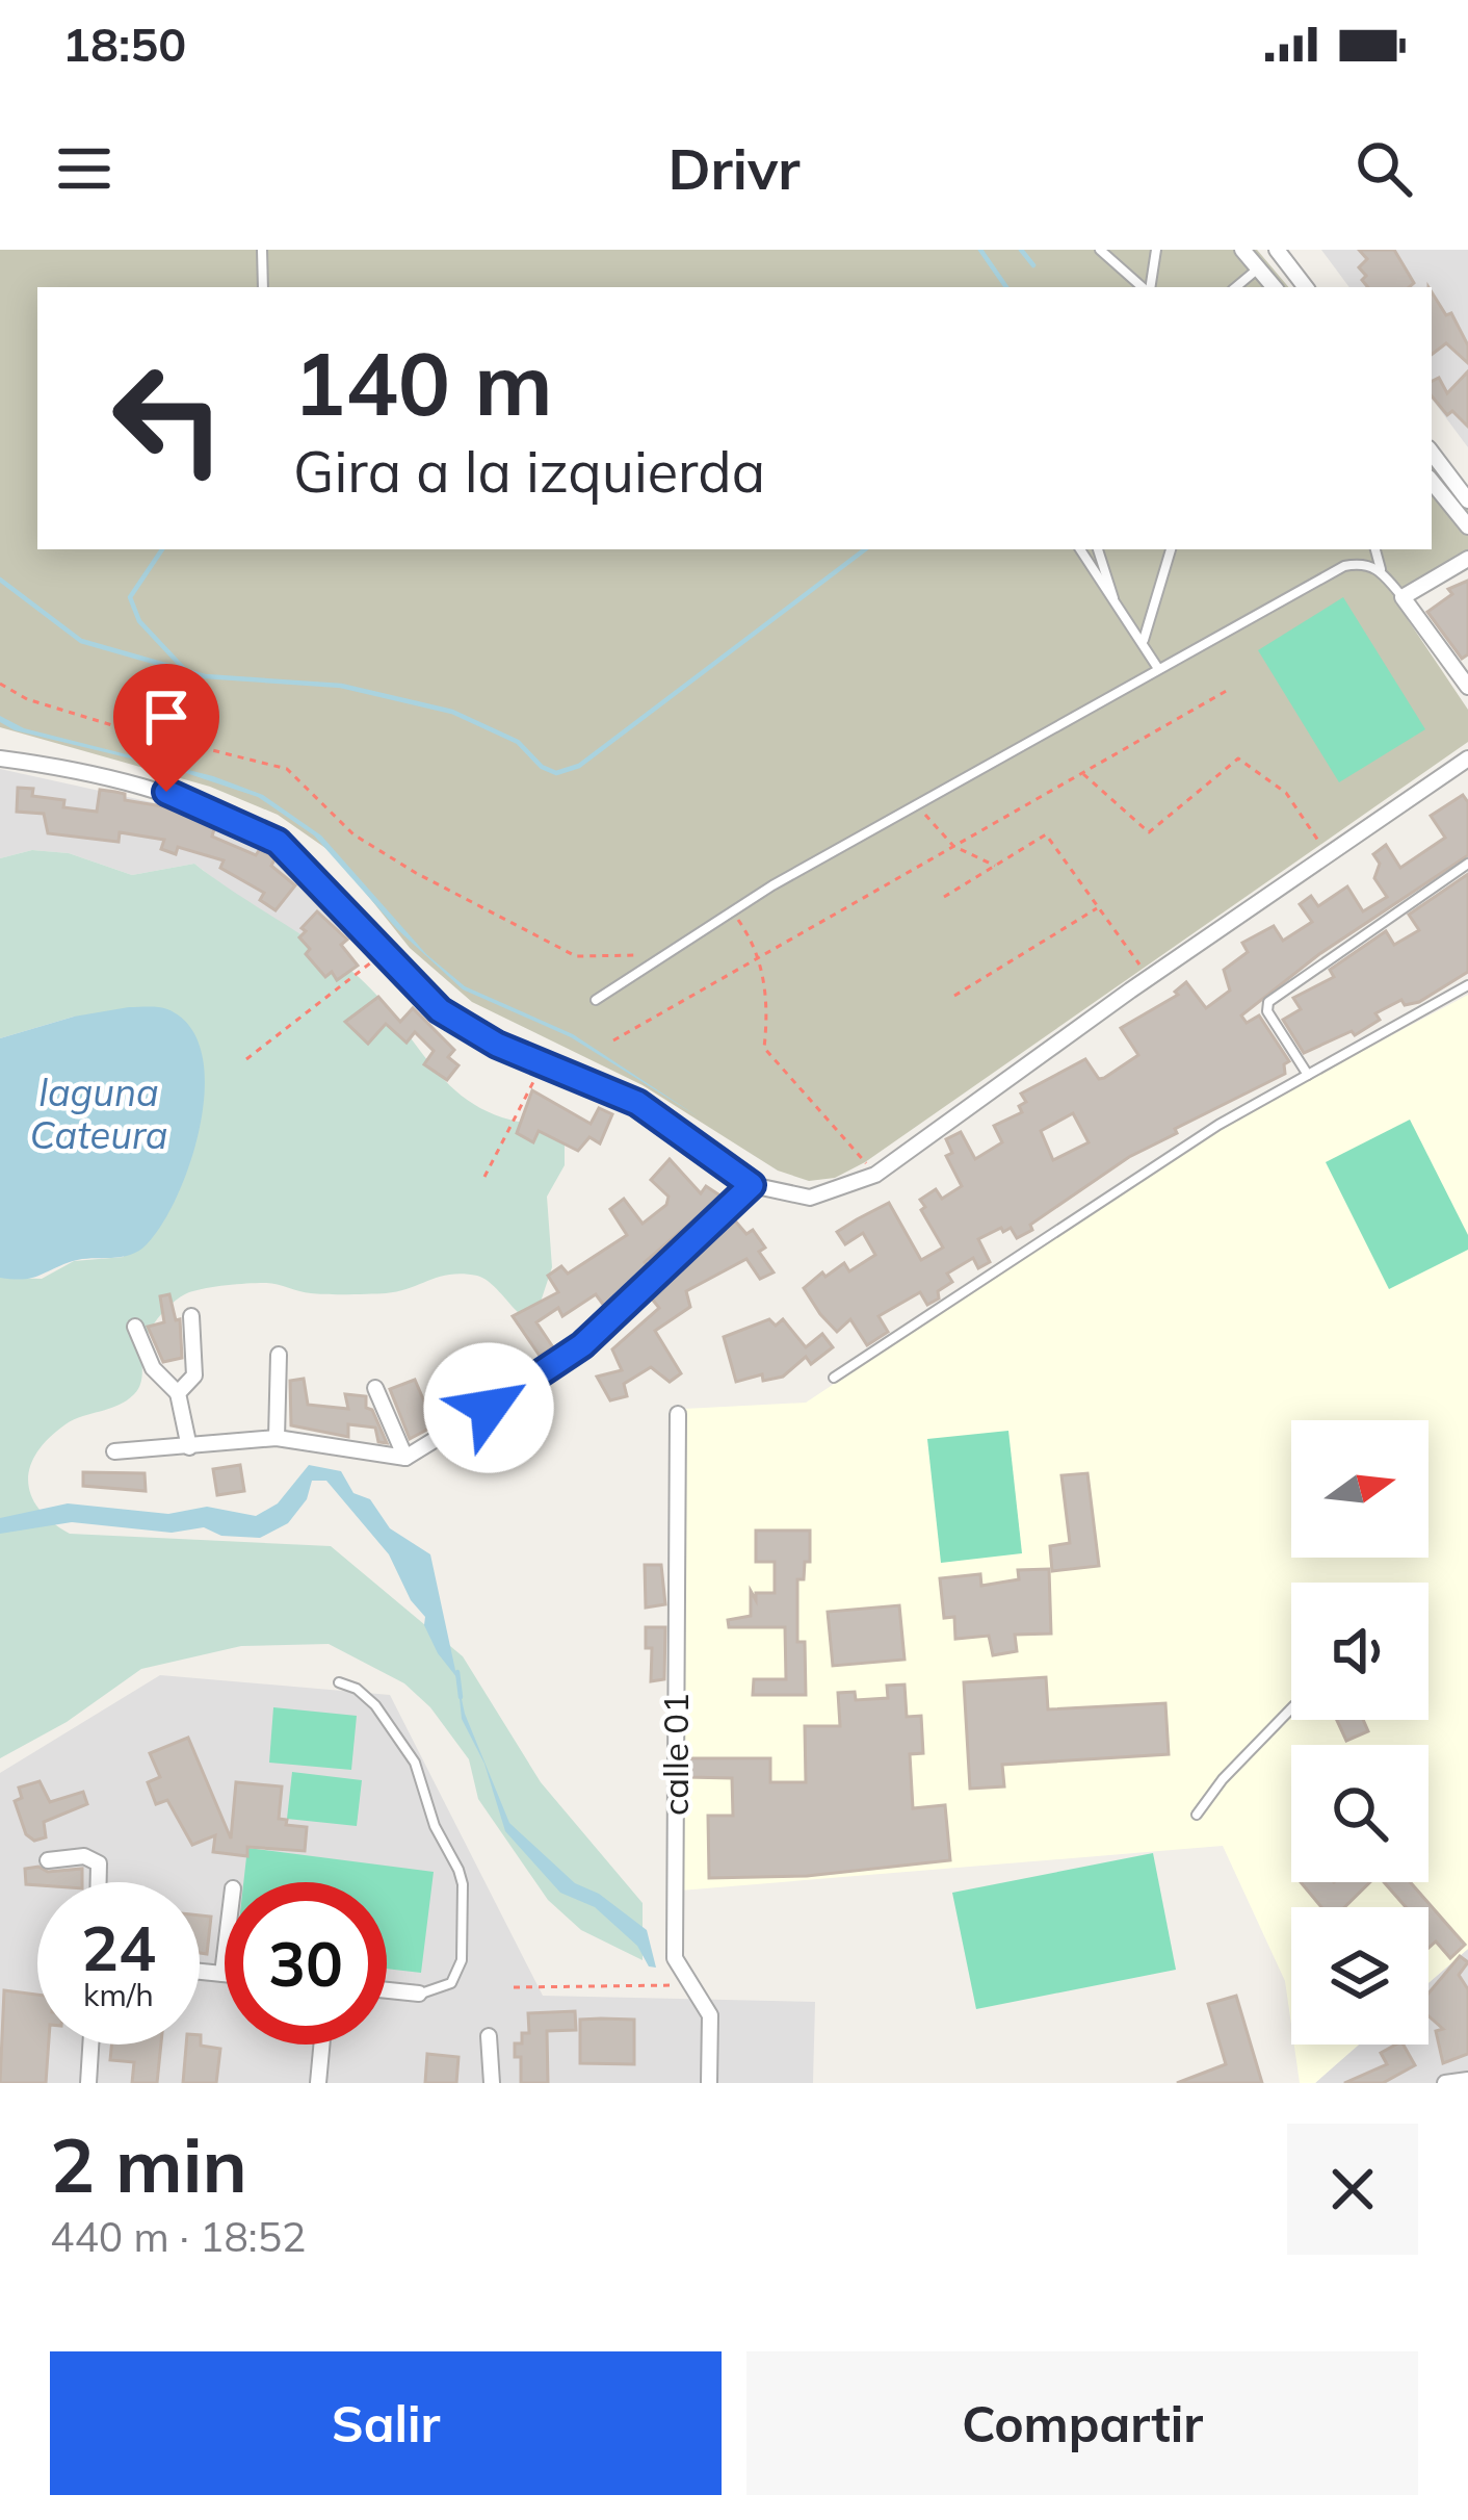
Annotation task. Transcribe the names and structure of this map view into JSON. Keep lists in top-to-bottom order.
{
  "streets": {
    "street": ["calle 01"]
  },
  "water": ["laguna Cateura"],
  "north": "right",
  "page": {
    "status": "18:50",
    "header": "Drivr",
    "turn": ["140 m", "Gira a la izquierda"],
    "speed": "24 km/h",
    "limit": "30",
    "heading": ["2 min", "440 m · 18:52"],
    "buttons": ["Salir", "Compartir"]
  }
}
